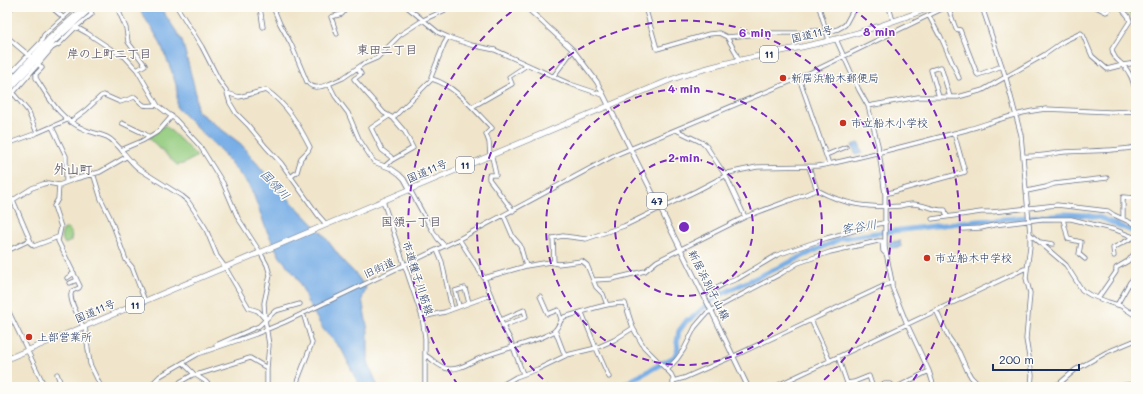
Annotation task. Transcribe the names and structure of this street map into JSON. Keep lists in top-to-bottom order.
{
  "streets": {
    "highway": ["国道11号", "11"],
    "main road": ["47", "新居浜別子山線"],
    "street": ["旧街道", "市道種子川筋線"]
  },
  "crossings": [
    ["国道11号", "市道種子川筋線"],
    ["国道11号", "新居浜別子山線"],
    ["旧街道", "市道種子川筋線"],
    ["旧街道", "新居浜別子山線"]
  ],
  "districts": [
    "東田二丁目",
    "岸の上町二丁目",
    "外山町",
    "国領一丁目"
  ],
  "water": ["国領川", "客谷川"],
  "places": [
    "新居浜船木郵便局",
    "市立船木小学校",
    "市立船木中学校",
    "上部営業所"
  ],
  "scale_bar": "200 m",
  "rings": [
    "8 min",
    "6 min",
    "4 min",
    "2 min"
  ]
}
